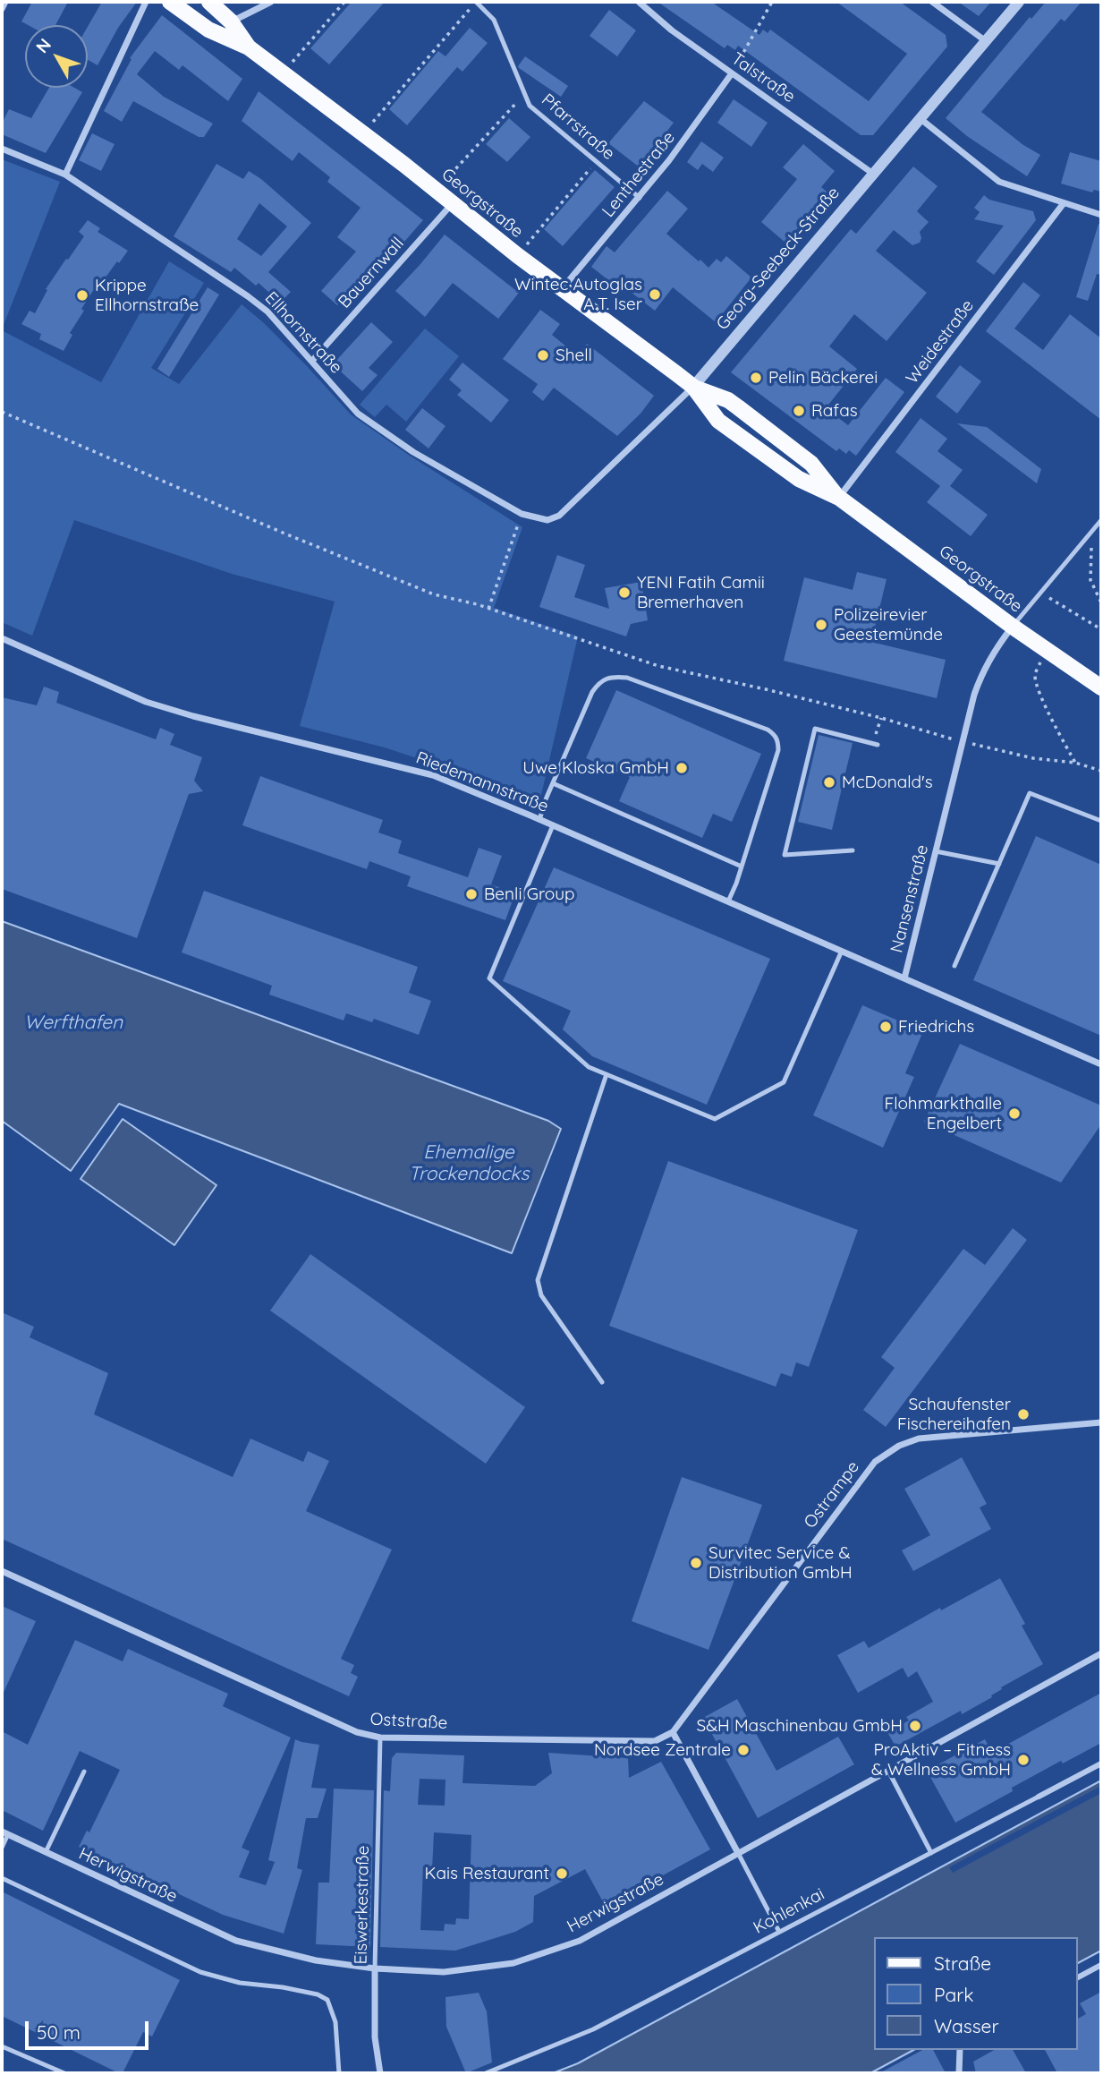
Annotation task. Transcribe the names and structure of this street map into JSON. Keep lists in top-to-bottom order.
{
  "streets": {
    "main road": ["Georgstraße"],
    "street": [
      "Talstraße",
      "Lenthestraße",
      "Georg-Seebeck-Straße",
      "Bauernwall",
      "Ellhornstraße",
      "Weidestraße",
      "Riedemannstraße",
      "Nansenstraße",
      "Ostrampe",
      "Oststraße",
      "Herwigstraße",
      "Eiswerkestraße",
      "Kohlenkai"
    ],
    "lane": ["Pfarrstraße"]
  },
  "crossings": [
    ["Talstraße", "Lenthestraße"],
    ["Talstraße", "Georg-Seebeck-Straße"],
    ["Pfarrstraße", "Lenthestraße"],
    ["Lenthestraße", "Georgstraße"],
    ["Georgstraße", "Georg-Seebeck-Straße"],
    ["Georgstraße", "Bauernwall"],
    ["Georgstraße", "Weidestraße"],
    ["Georgstraße", "Nansenstraße"],
    ["Georg-Seebeck-Straße", "Ellhornstraße"],
    ["Bauernwall", "Ellhornstraße"],
    ["Riedemannstraße", "Nansenstraße"],
    ["Ostrampe", "Oststraße"],
    ["Oststraße", "Eiswerkestraße"],
    ["Herwigstraße", "Eiswerkestraße"]
  ],
  "water": ["Werfthafen", "Ehemalige Trockendocks"],
  "places": [
    "Wintec Autoglas A.T. Iser",
    "Krippe Ellhornstraße",
    "Shell",
    "Pelin Bäckerei",
    "Rafas",
    "YENI Fatih Camii Bremerhaven",
    "Polizeirevier Geestemünde",
    "Uwe Kloska GmbH",
    "McDonald's",
    "Benli Group",
    "Friedrichs",
    "Flohmarkthalle Engelbert",
    "Schaufenster Fischereihafen",
    "Survitec Service & Distribution GmbH",
    "S&H Maschinenbau GmbH",
    "Nordsee Zentrale",
    "ProAktiv – Fitness & Wellness GmbH",
    "Kais Restaurant"
  ],
  "legend": ["Straße", "Park", "Wasser"],
  "scale_bar": "50 m",
  "north": "top left"
}
